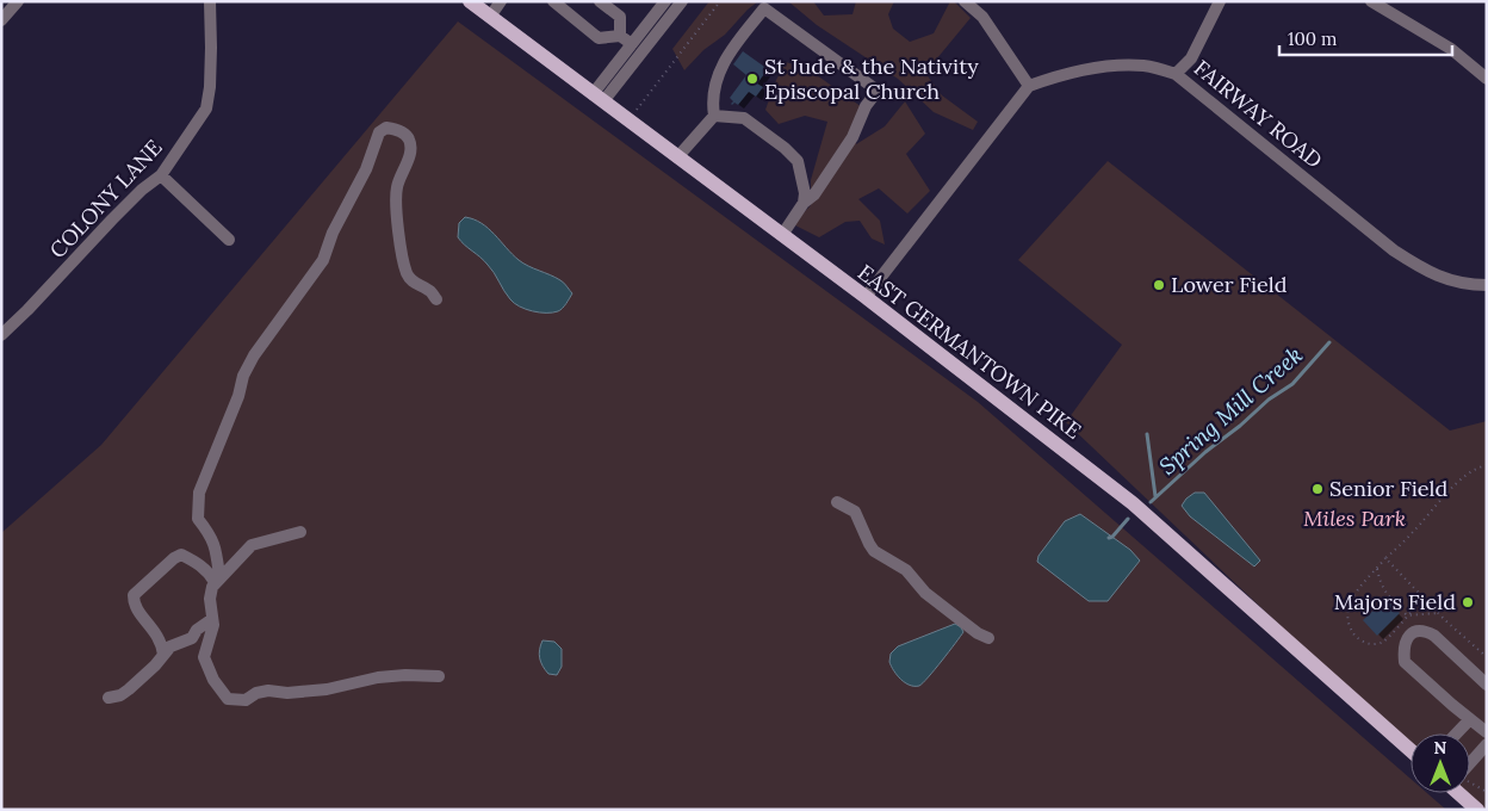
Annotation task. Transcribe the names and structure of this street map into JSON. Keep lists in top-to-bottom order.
{
  "streets": {
    "main road": ["EAST GERMANTOWN PIKE"],
    "street": ["FAIRWAY ROAD", "COLONY LANE"]
  },
  "water": ["Spring Mill Creek"],
  "parks": ["Miles Park"],
  "places": [
    "St Jude & the Nativity Episcopal Church",
    "Lower Field",
    "Senior Field",
    "Majors Field"
  ],
  "scale_bar": "100 m",
  "north": "top"
}
